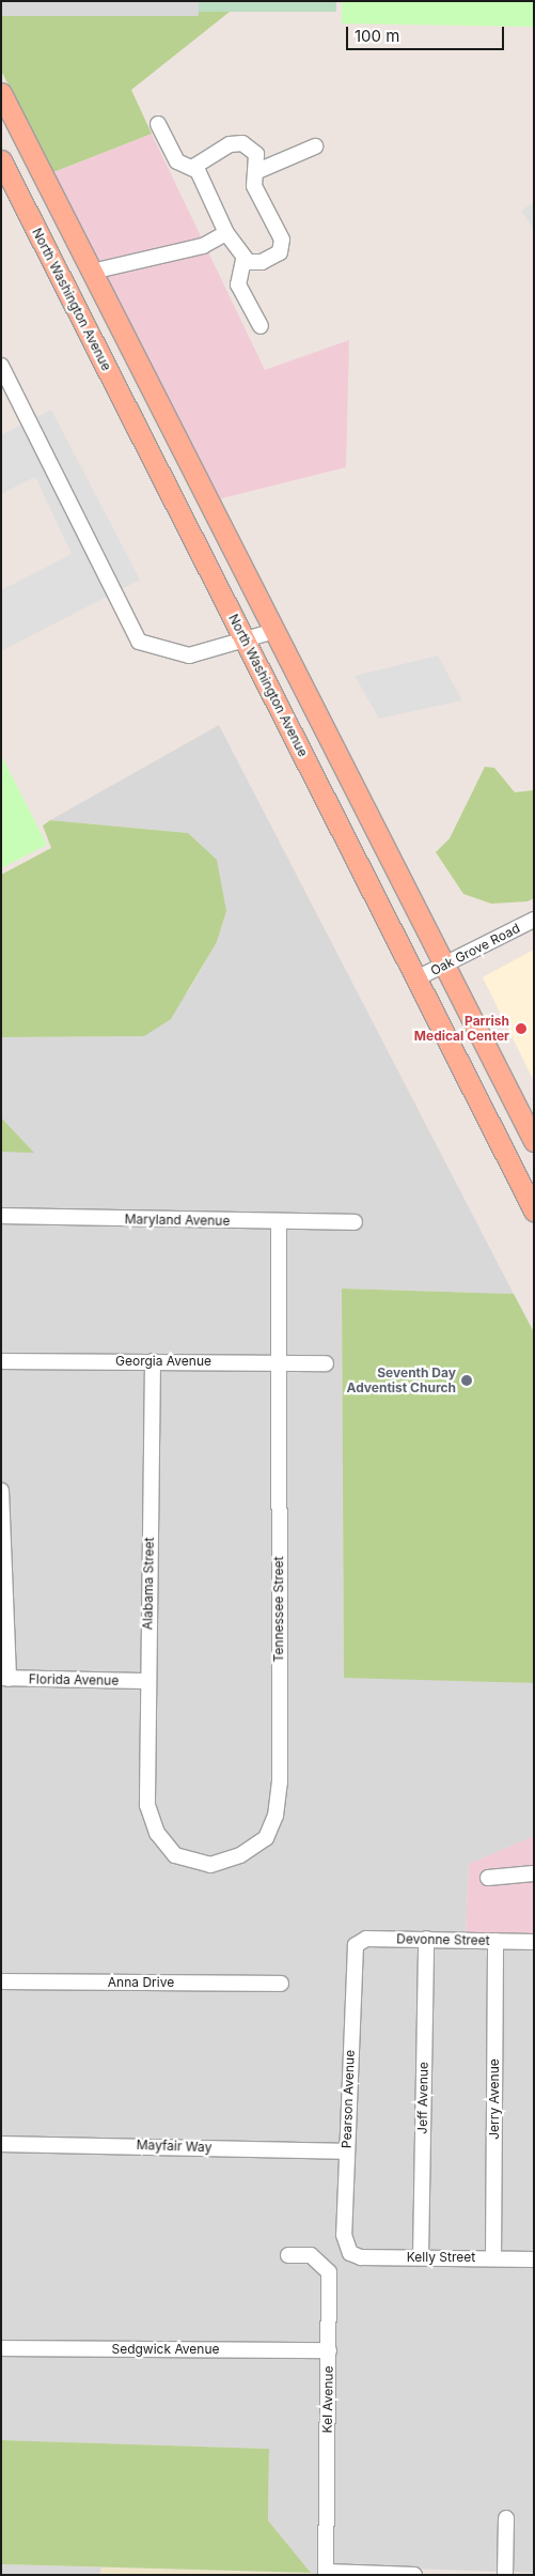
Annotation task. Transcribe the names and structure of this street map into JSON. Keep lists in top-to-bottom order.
{
  "streets": {
    "main road": ["North Washington Avenue"],
    "street": [
      "Oak Grove Road",
      "Maryland Avenue",
      "Georgia Avenue",
      "Alabama Street",
      "Tennessee Street",
      "Florida Avenue",
      "Devonne Street",
      "Anna Drive",
      "Jeff Avenue",
      "Pearson Avenue",
      "Jerry Avenue",
      "Mayfair Way",
      "Kelly Street",
      "Sedgwick Avenue",
      "Kel Avenue"
    ]
  },
  "crossings": [
    ["North Washington Avenue", "Oak Grove Road"],
    ["Maryland Avenue", "Tennessee Street"],
    ["Georgia Avenue", "Alabama Street"],
    ["Georgia Avenue", "Tennessee Street"],
    ["Alabama Street", "Tennessee Street"],
    ["Alabama Street", "Florida Avenue"],
    ["Devonne Street", "Jeff Avenue"],
    ["Devonne Street", "Pearson Avenue"],
    ["Devonne Street", "Jerry Avenue"],
    ["Jeff Avenue", "Kelly Street"],
    ["Pearson Avenue", "Mayfair Way"],
    ["Pearson Avenue", "Kelly Street"],
    ["Jerry Avenue", "Kelly Street"],
    ["Sedgwick Avenue", "Kel Avenue"]
  ],
  "places": ["Parrish Medical Center", "Seventh Day Adventist Church"],
  "scale_bar": "100 m"
}
